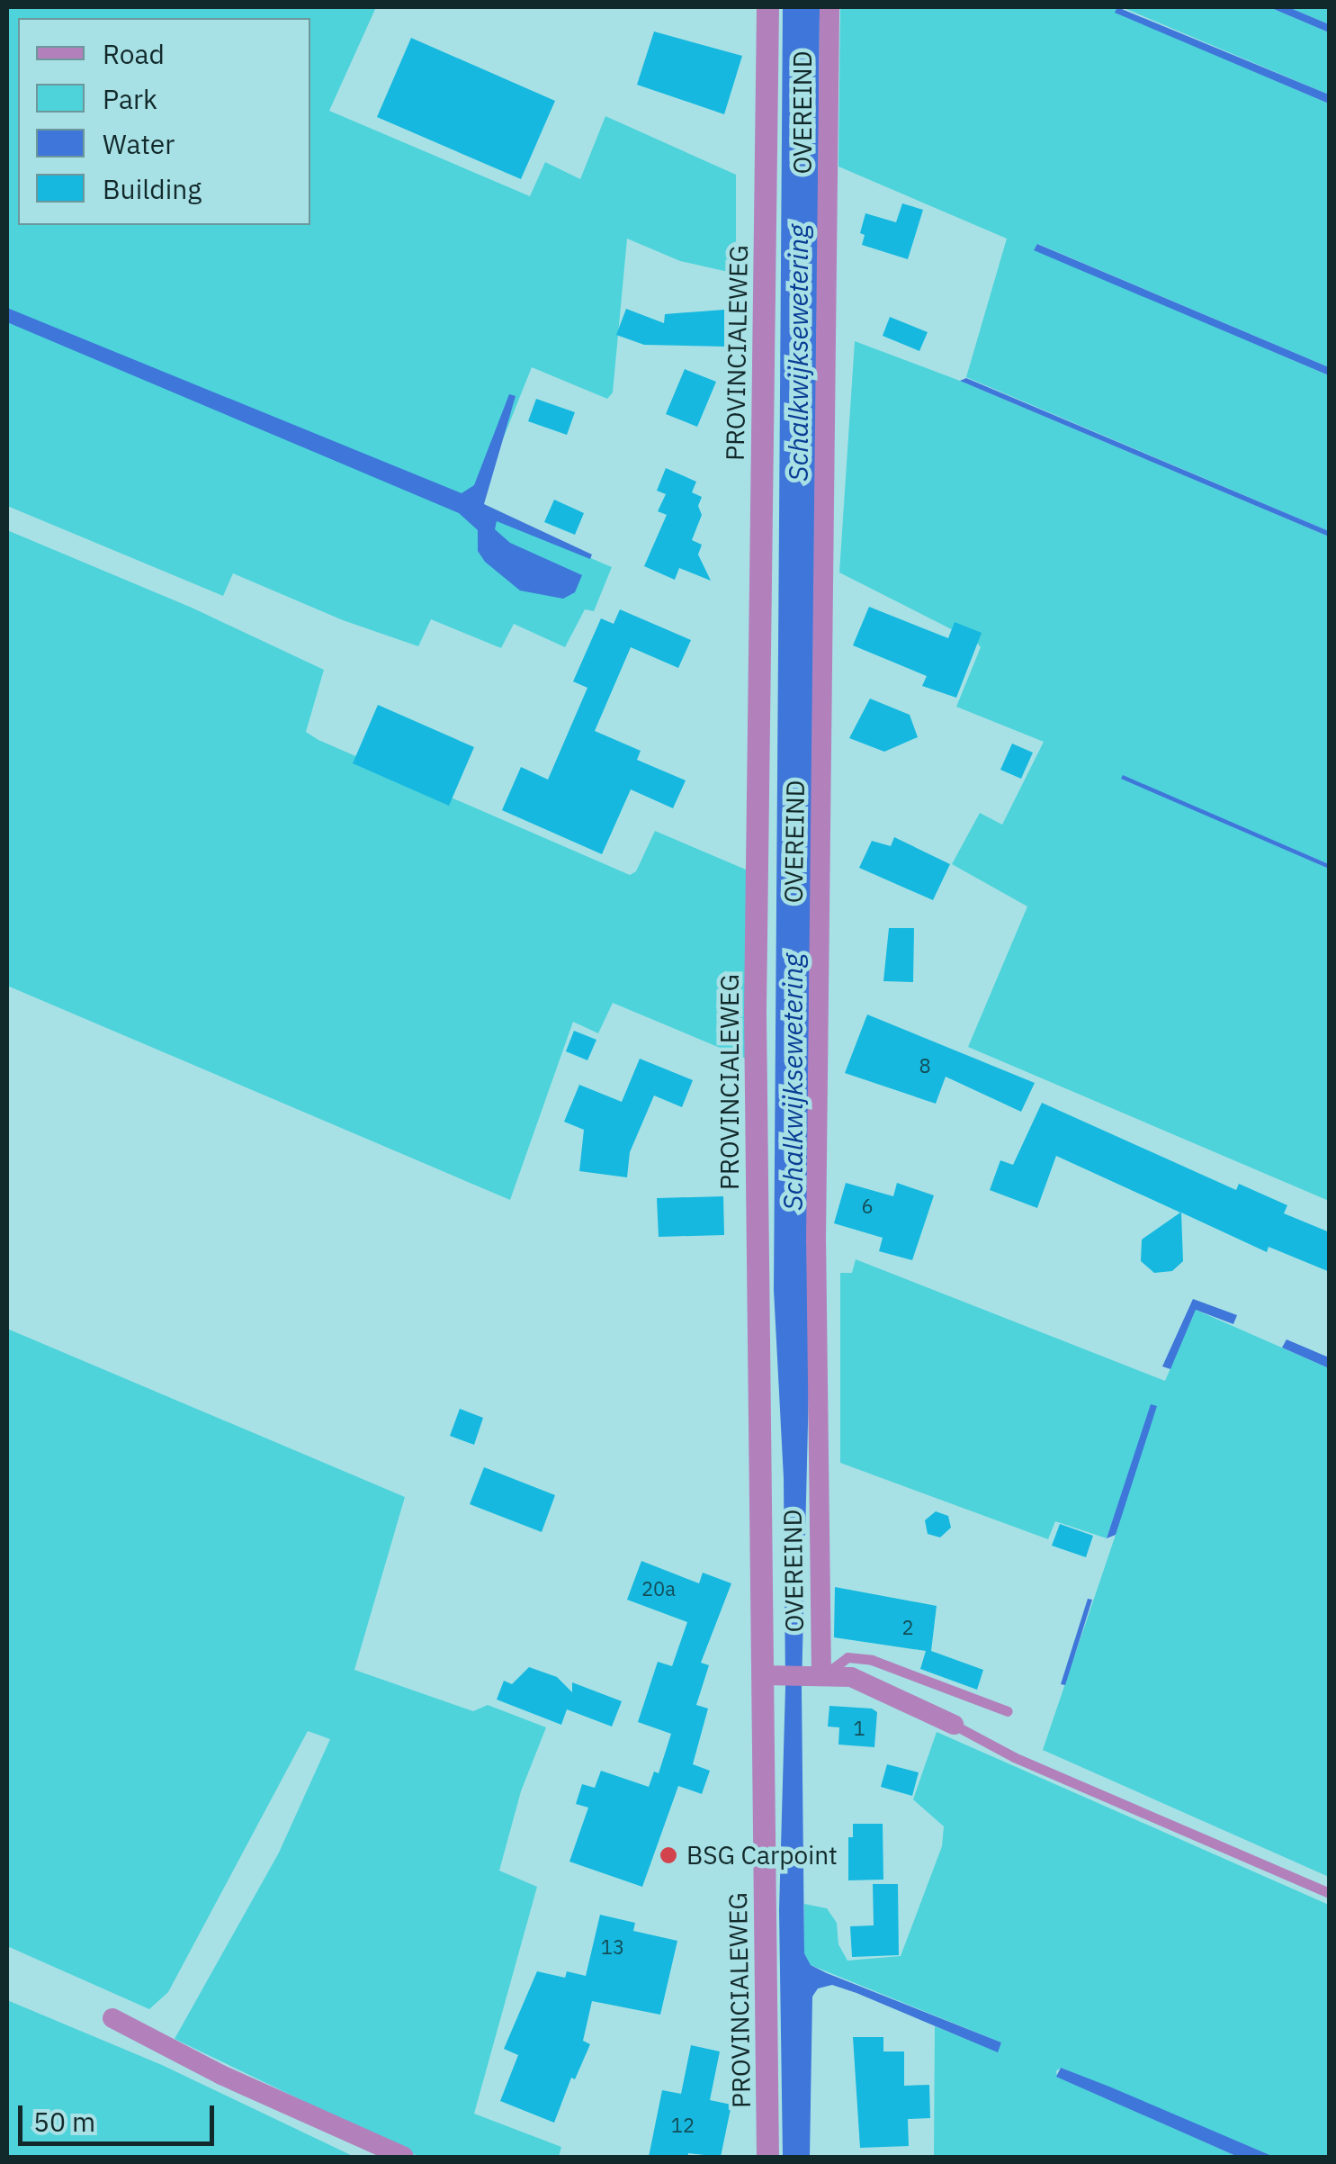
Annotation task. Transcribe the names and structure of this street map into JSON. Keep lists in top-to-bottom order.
{
  "streets": {
    "street": ["OVEREIND", "PROVINCIALEWEG"]
  },
  "water": ["Schalkwijksewetering"],
  "places": ["BSG Carpoint"],
  "house_numbers": [
    "8",
    "6",
    "20a",
    "2",
    "1",
    "13",
    "12"
  ],
  "legend": [
    "Road",
    "Park",
    "Water",
    "Building"
  ],
  "scale_bar": "50 m"
}
